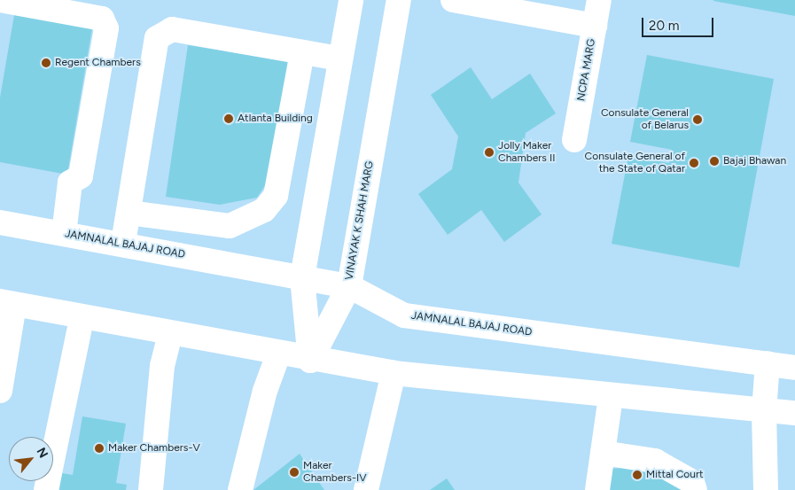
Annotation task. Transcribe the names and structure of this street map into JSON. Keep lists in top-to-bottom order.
{
  "streets": {
    "street": ["NCPA MARG", "VINAYAK K SHAH MARG", "JAMNALAL BAJAJ ROAD"]
  },
  "crossings": [
    ["VINAYAK K SHAH MARG", "JAMNALAL BAJAJ ROAD"]
  ],
  "places": [
    "Regent Chambers",
    "Atlanta Building",
    "Consulate General of Belarus",
    "Jolly Maker Chambers II",
    "Bajaj Bhawan",
    "Consulate General of the State of Qatar",
    "Maker Chambers-V",
    "Maker Chambers-IV",
    "Mittal Court"
  ],
  "scale_bar": "20 m",
  "north": "top right"
}
